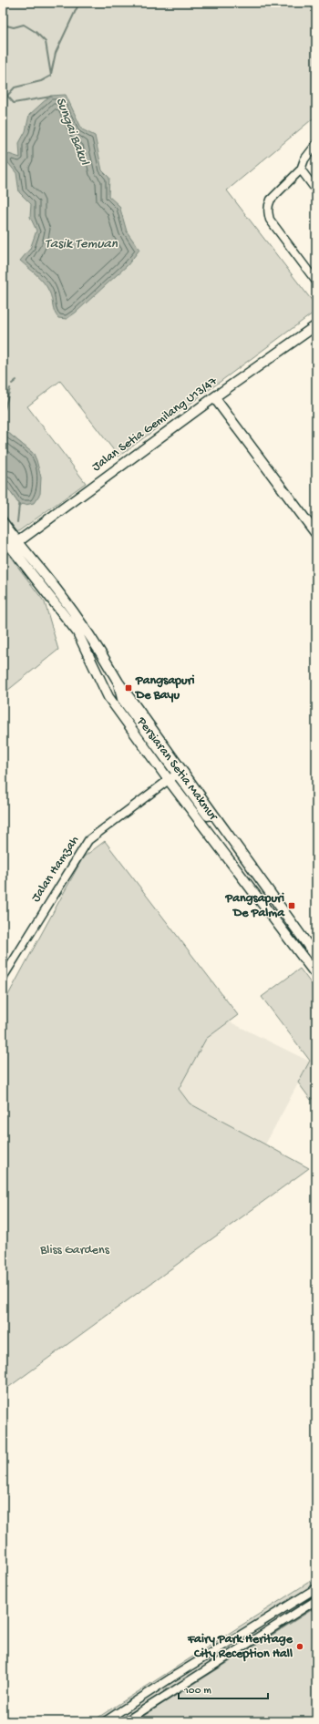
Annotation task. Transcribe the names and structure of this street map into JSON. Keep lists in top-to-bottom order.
{
  "streets": {
    "street": ["Jalan Setia Gemilang U13/47", "Persiaran Setia Makmur", "Jalan Hamzah"]
  },
  "crossings": [
    ["Jalan Setia Gemilang U13/47", "Persiaran Setia Makmur"],
    ["Persiaran Setia Makmur", "Jalan Hamzah"]
  ],
  "water": ["Sungai Bakul", "Tasik Temuan"],
  "parks": ["Bliss Gardens"],
  "places": {
    "transit": ["Pangsapuri De Bayu", "Pangsapuri De Palma"],
    "other": ["Fairy Park Heritage City Reception Hall"]
  },
  "scale_bar": "100 m"
}
